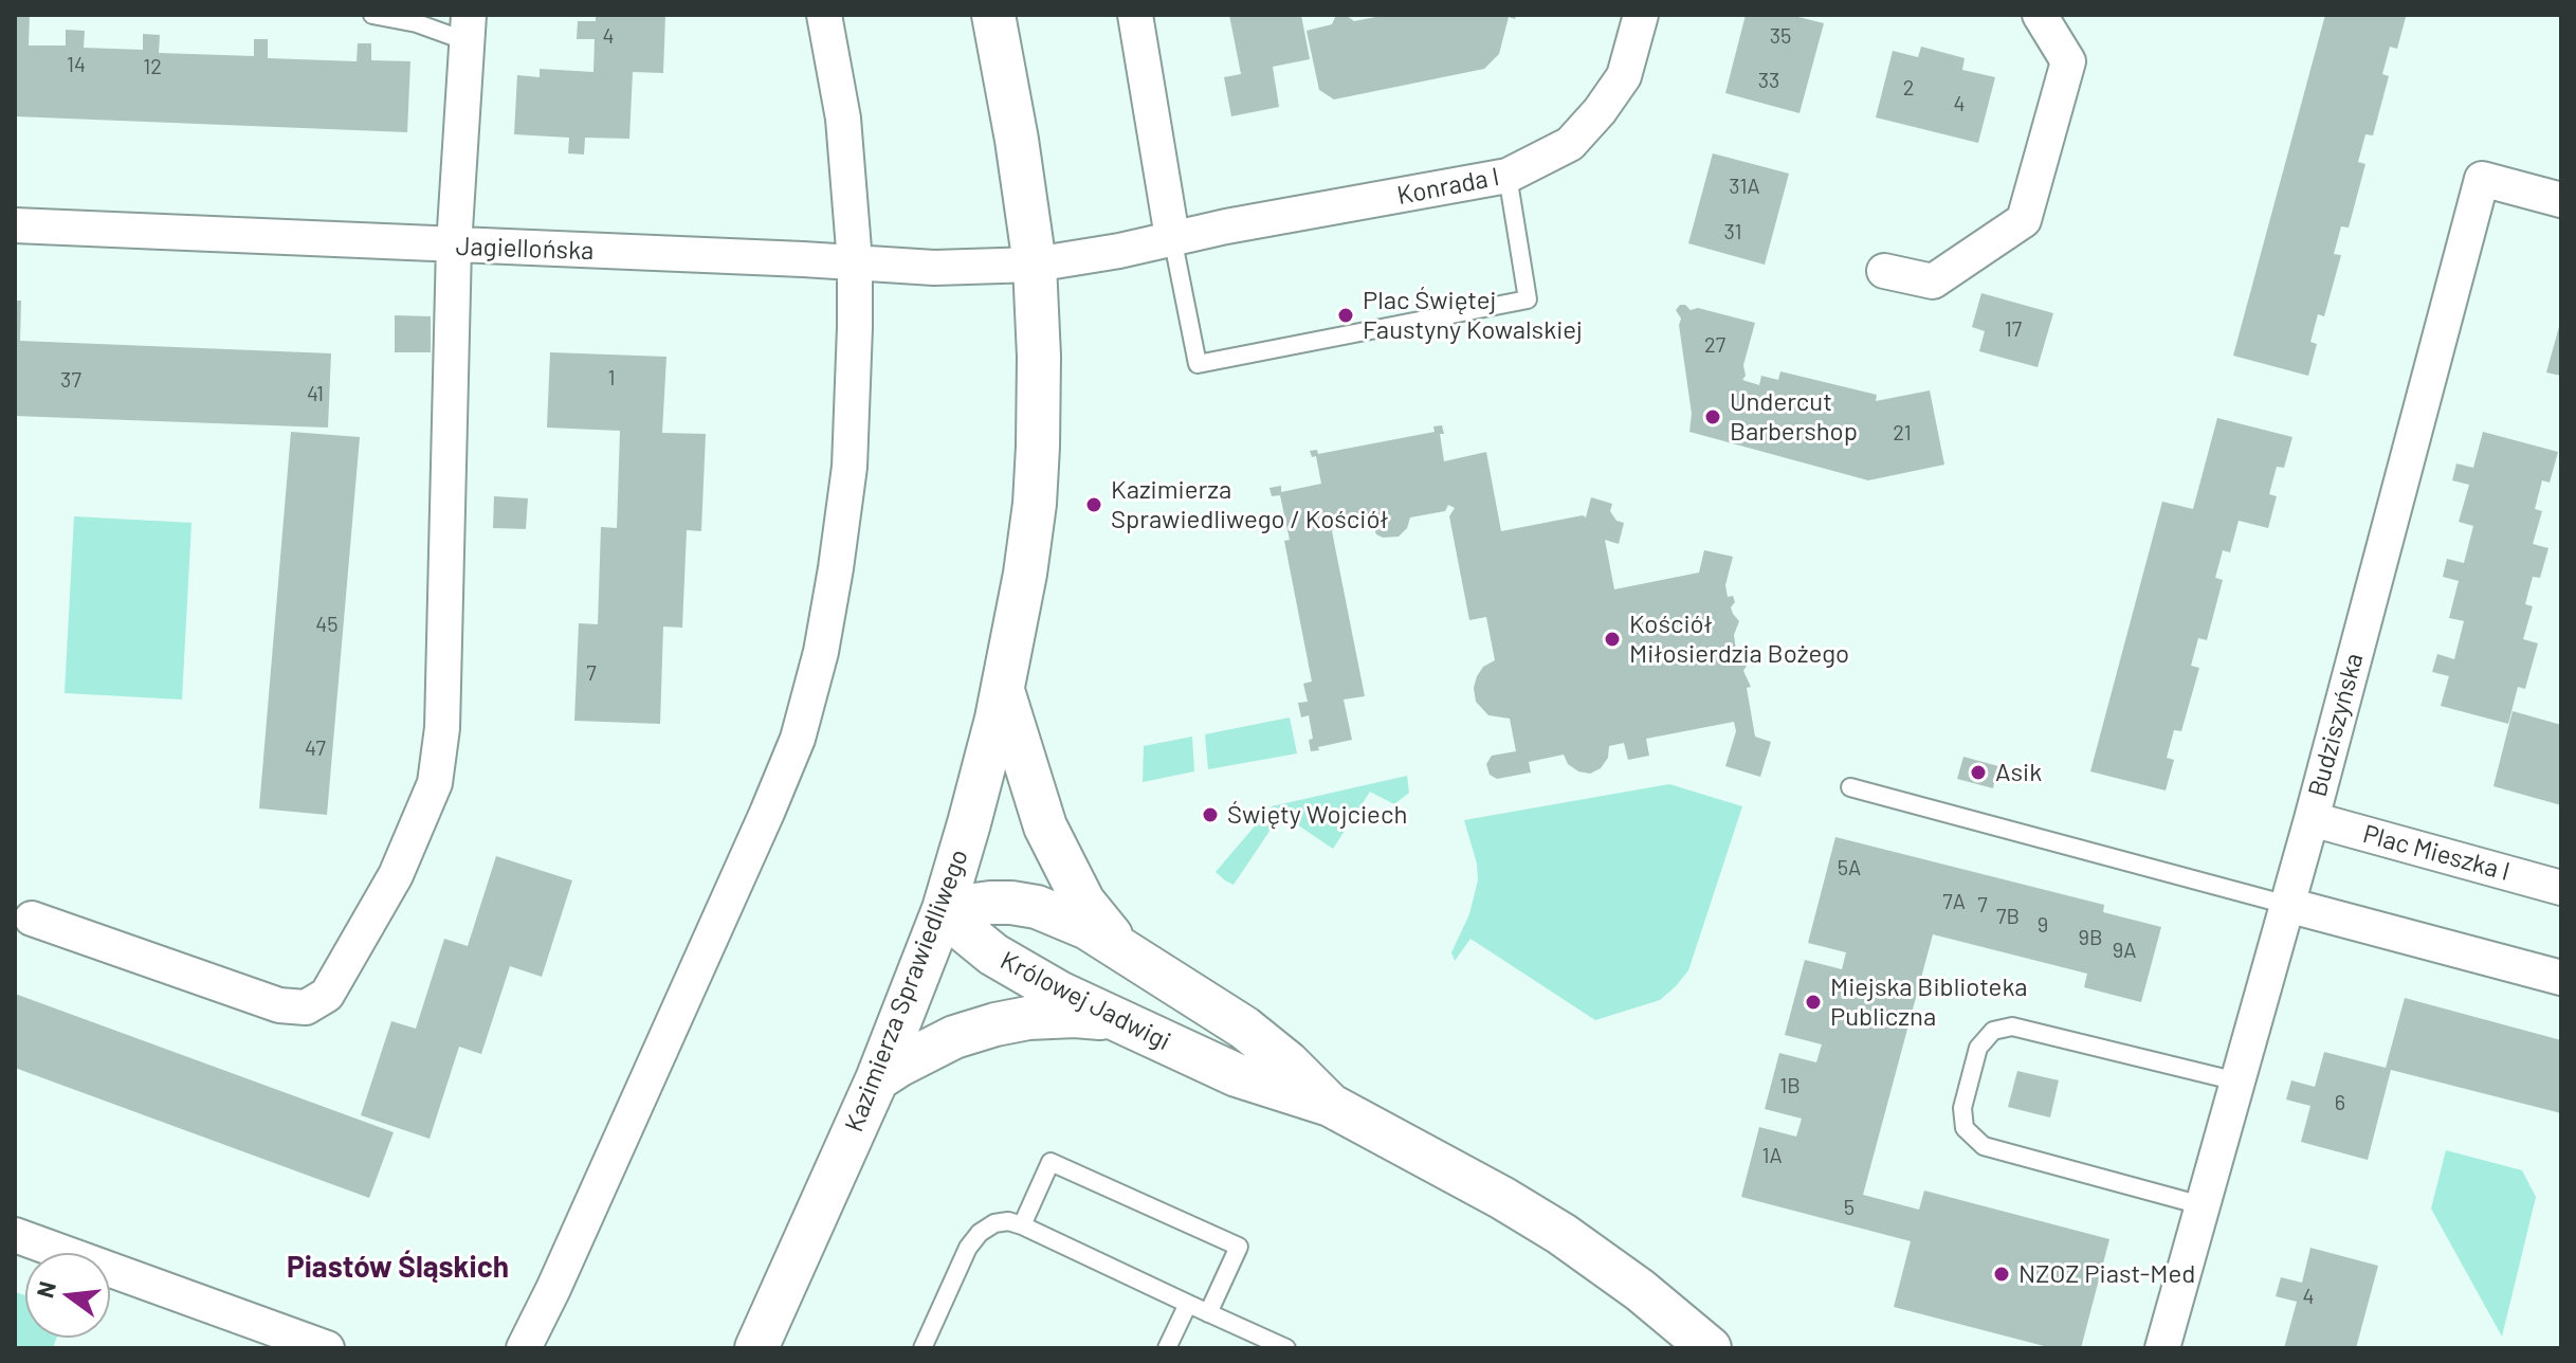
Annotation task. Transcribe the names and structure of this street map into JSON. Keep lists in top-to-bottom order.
{
  "streets": {
    "street": [
      "Konrada I",
      "Jagiellońska",
      "Budziszyńska",
      "Plac Mieszka I",
      "Kazimierza Sprawiedliwego",
      "Królowej Jadwigi"
    ]
  },
  "crossings": [
    ["Konrada I", "Jagiellońska"],
    ["Konrada I", "Kazimierza Sprawiedliwego"],
    ["Jagiellońska", "Kazimierza Sprawiedliwego"],
    ["Budziszyńska", "Plac Mieszka I"],
    ["Kazimierza Sprawiedliwego", "Królowej Jadwigi"]
  ],
  "districts": ["Piastów Śląskich"],
  "places": [
    "Plac Świętej Faustyny Kowalskiej",
    "Undercut Barbershop",
    "Kazimierza Sprawiedliwego / Kościół",
    "Kościół Miłosierdzia Bożego",
    "Asik",
    "Święty Wojciech",
    "Miejska Biblioteka Publiczna",
    "NZOZ Piast-Med"
  ],
  "house_numbers": [
    "4",
    "35",
    "14",
    "12",
    "33",
    "2",
    "4",
    "31A",
    "31",
    "17",
    "27",
    "1",
    "37",
    "41",
    "21",
    "45",
    "7",
    "47",
    "5A",
    "7A",
    "7",
    "7B",
    "9",
    "9B",
    "9A",
    "1B",
    "6",
    "1A",
    "5",
    "4"
  ],
  "north": "left"
}
